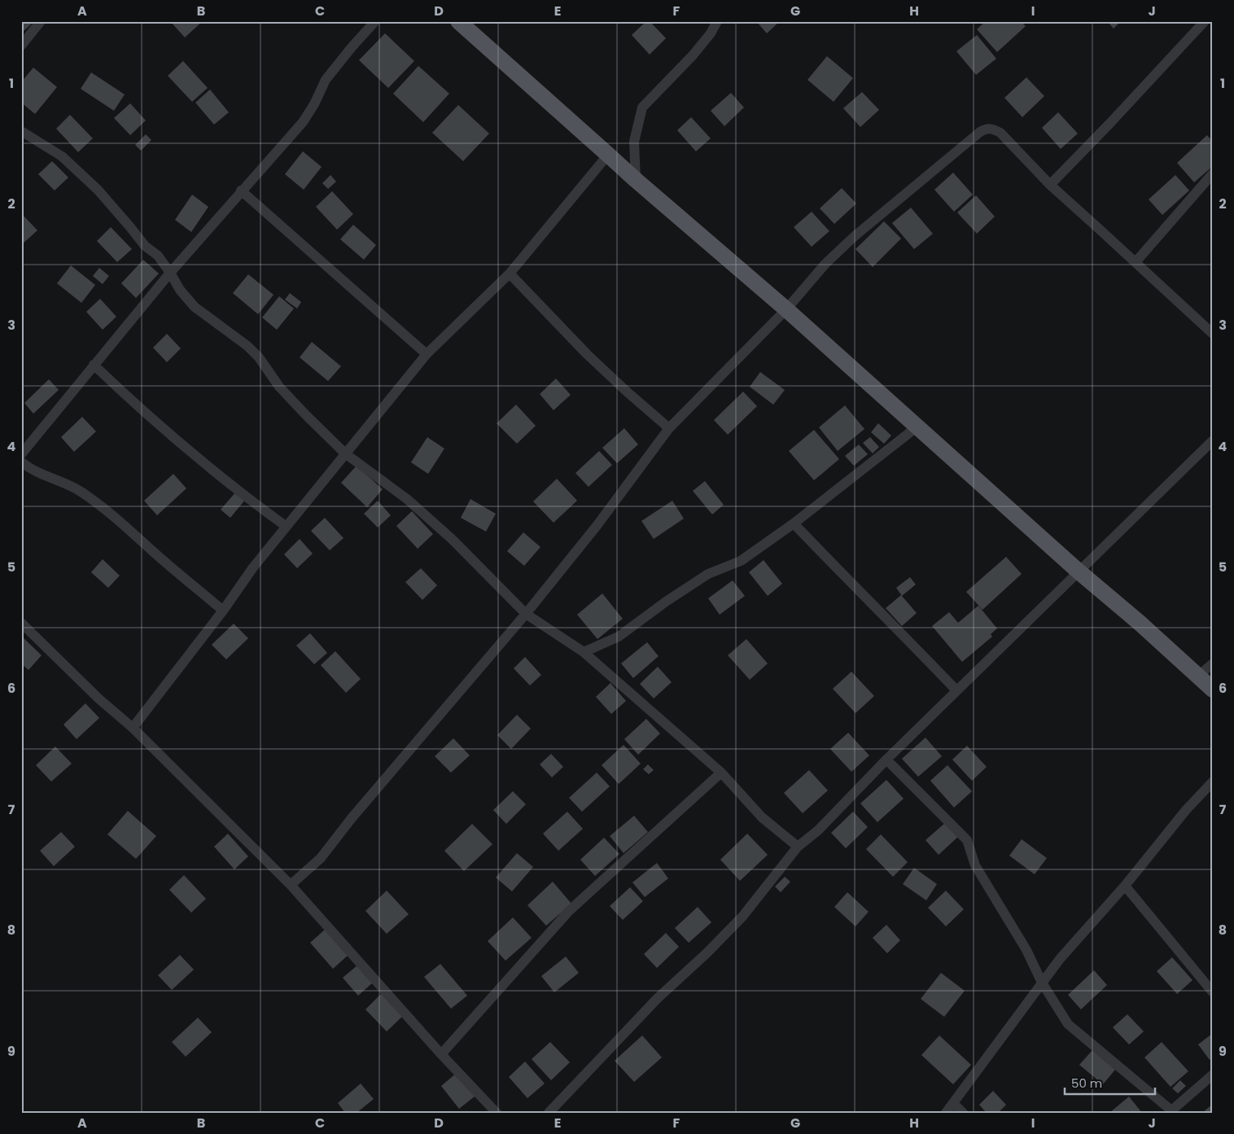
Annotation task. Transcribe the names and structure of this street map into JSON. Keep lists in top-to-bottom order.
{
  "scale_bar": "50 m",
  "grid": {
    "columns": [
      "A",
      "B",
      "C",
      "D",
      "E",
      "F",
      "G",
      "H",
      "I",
      "J"
    ],
    "rows": [
      "1",
      "2",
      "3",
      "4",
      "5",
      "6",
      "7",
      "8",
      "9"
    ]
  }
}
